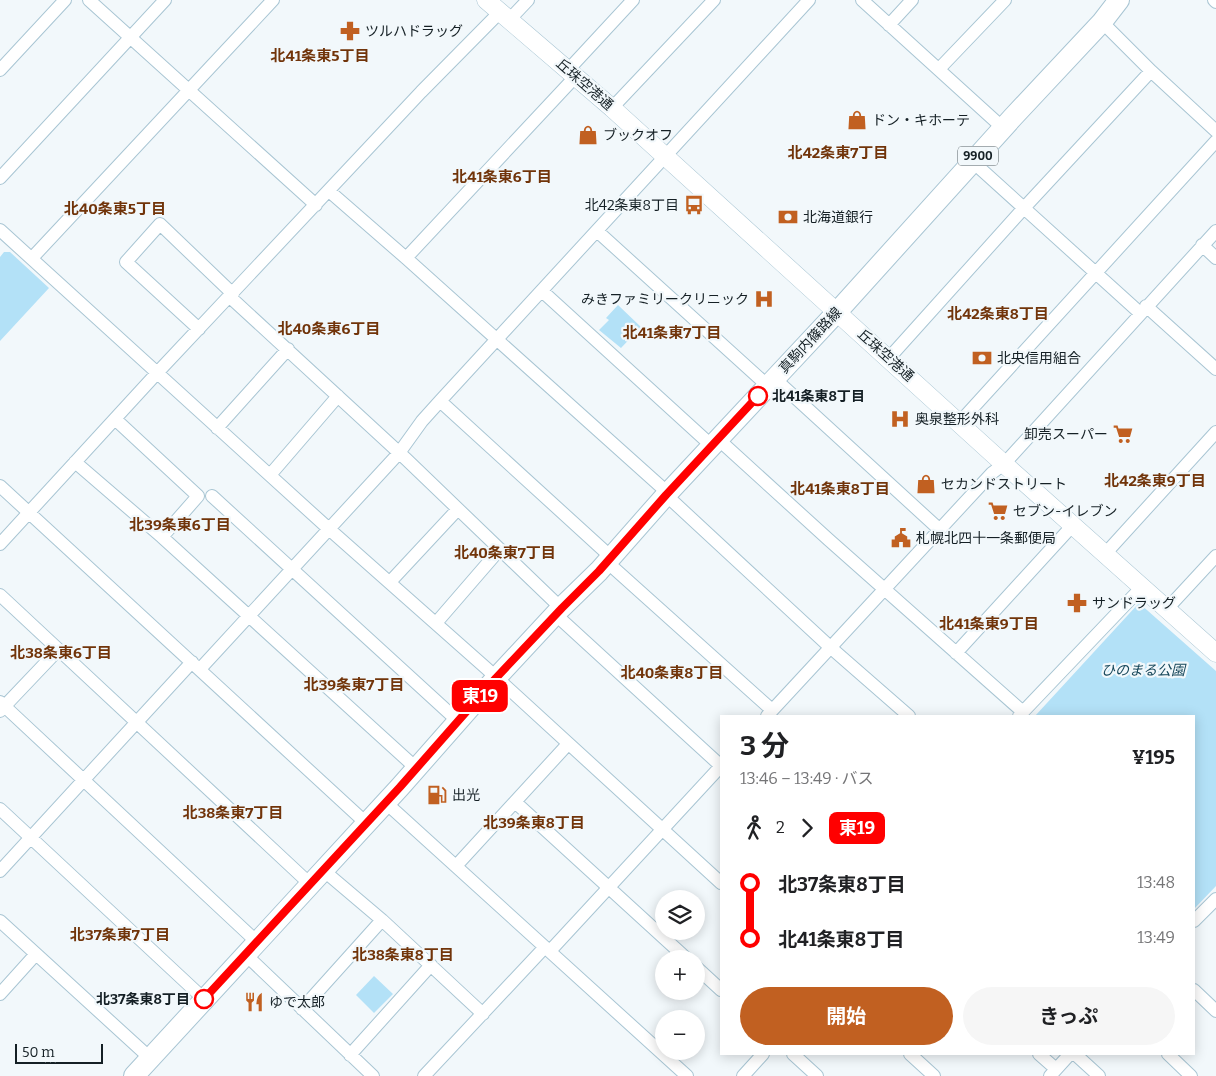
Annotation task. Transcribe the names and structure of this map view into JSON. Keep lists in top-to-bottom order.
{
  "streets": {
    "main road": ["丘珠空港通", "9900", "真駒内篠路線"]
  },
  "crossings": [
    ["丘珠空港通", "真駒内篠路線"]
  ],
  "districts": [
    "北41条東5丁目",
    "北42条東7丁目",
    "北41条東6丁目",
    "北40条東5丁目",
    "北42条東8丁目",
    "北40条東6丁目",
    "北41条東7丁目",
    "北42条東9丁目",
    "北41条東8丁目",
    "北39条東6丁目",
    "北40条東7丁目",
    "北41条東9丁目",
    "北38条東6丁目",
    "北40条東8丁目",
    "北39条東7丁目",
    "北38条東7丁目",
    "北39条東8丁目",
    "北37条東7丁目",
    "北38条東8丁目"
  ],
  "parks": ["ひのまる公園"],
  "places": {
    "pharmacy": ["ツルハドラッグ", "サンドラッグ"],
    "shop": ["ドン・キホーテ", "ブックオフ", "セカンドストリート"],
    "bus stop": ["北42条東8丁目"],
    "bank": ["北海道銀行", "北央信用組合"],
    "hospital": ["みきファミリークリニック", "奥泉整形外科"],
    "other": ["北41条東8丁目", "北37条東8丁目"],
    "supermarket": ["卸売スーパー", "セブン-イレブン"],
    "public building": ["札幌北四十一条郵便局"],
    "fuel station": ["出光"],
    "restaurant": ["ゆで太郎"]
  },
  "lines": ["bus line 東19"],
  "scale_bar": "50 m",
  "page": {
    "on_map": "東19",
    "heading": ["3 分", "13:46 – 13:49 · バス", "¥195"],
    "legs": ["2", "東19"],
    "list": [
      {
        "name": "北37条東8丁目",
        "value": "13:48"
      },
      {
        "name": "北41条東8丁目",
        "value": "13:49"
      }
    ],
    "map_buttons": ["+", "−"],
    "buttons": ["開始", "きっぷ"],
    "scale": "50 m"
  }
}
